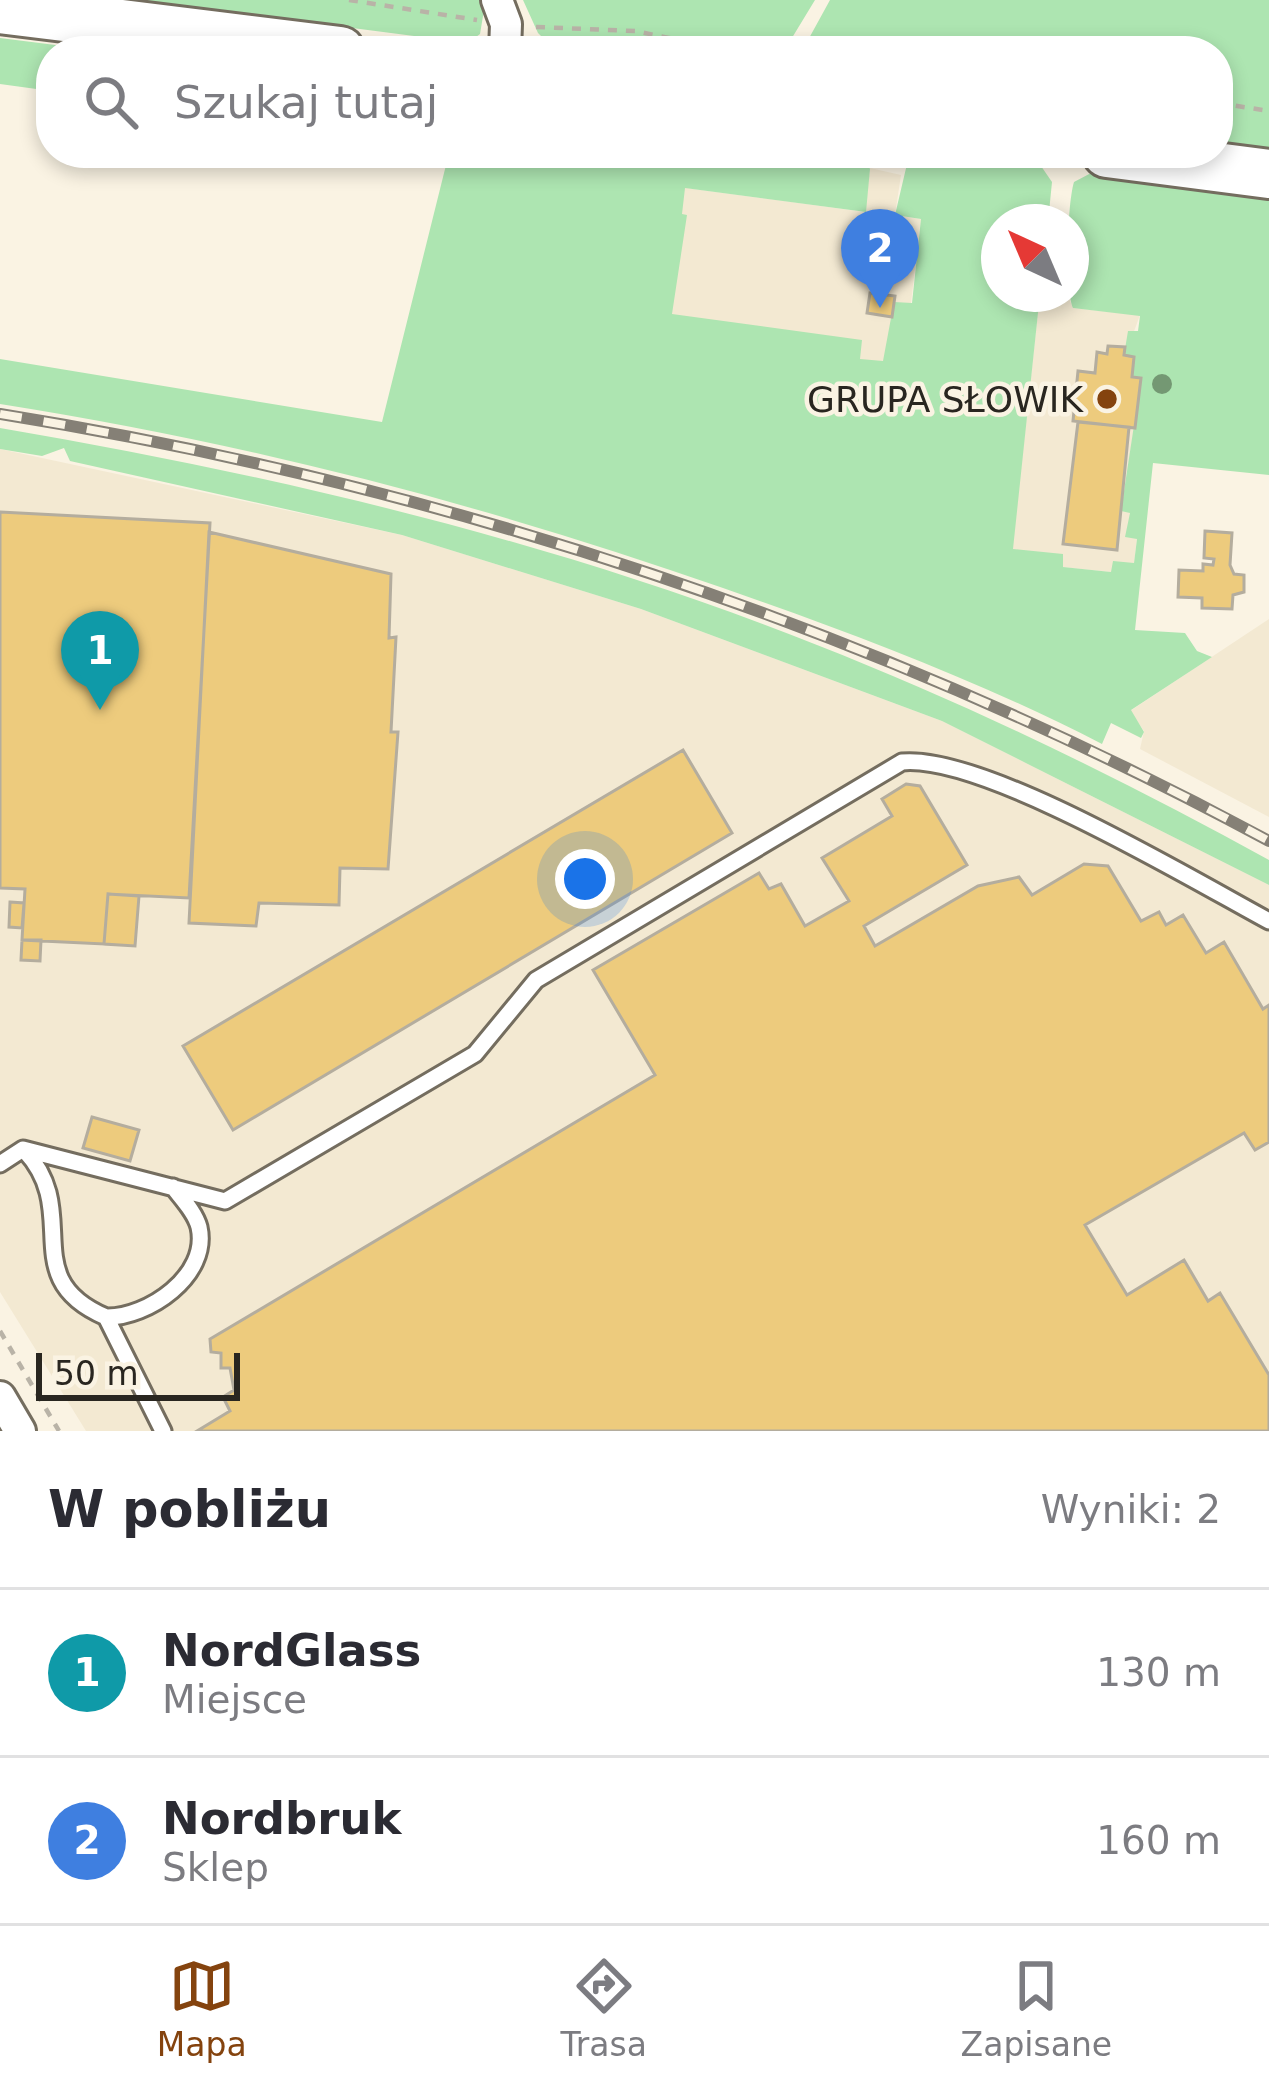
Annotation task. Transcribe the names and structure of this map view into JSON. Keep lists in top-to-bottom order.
{
  "places": ["GRUPA SŁOWIK"],
  "scale_bar": "50 m",
  "north": "top left",
  "page": {
    "search": "Szukaj tutaj",
    "pins": ["2", "1"],
    "scale": "50 m",
    "heading": ["W pobliżu", "Wyniki: 2"],
    "list": [
      {
        "mark": "1",
        "name": "NordGlass",
        "note": "Miejsce",
        "value": "130 m"
      },
      {
        "mark": "2",
        "name": "Nordbruk",
        "note": "Sklep",
        "value": "160 m"
      }
    ],
    "nav": ["Mapa", "Trasa", "Zapisane"]
  }
}
